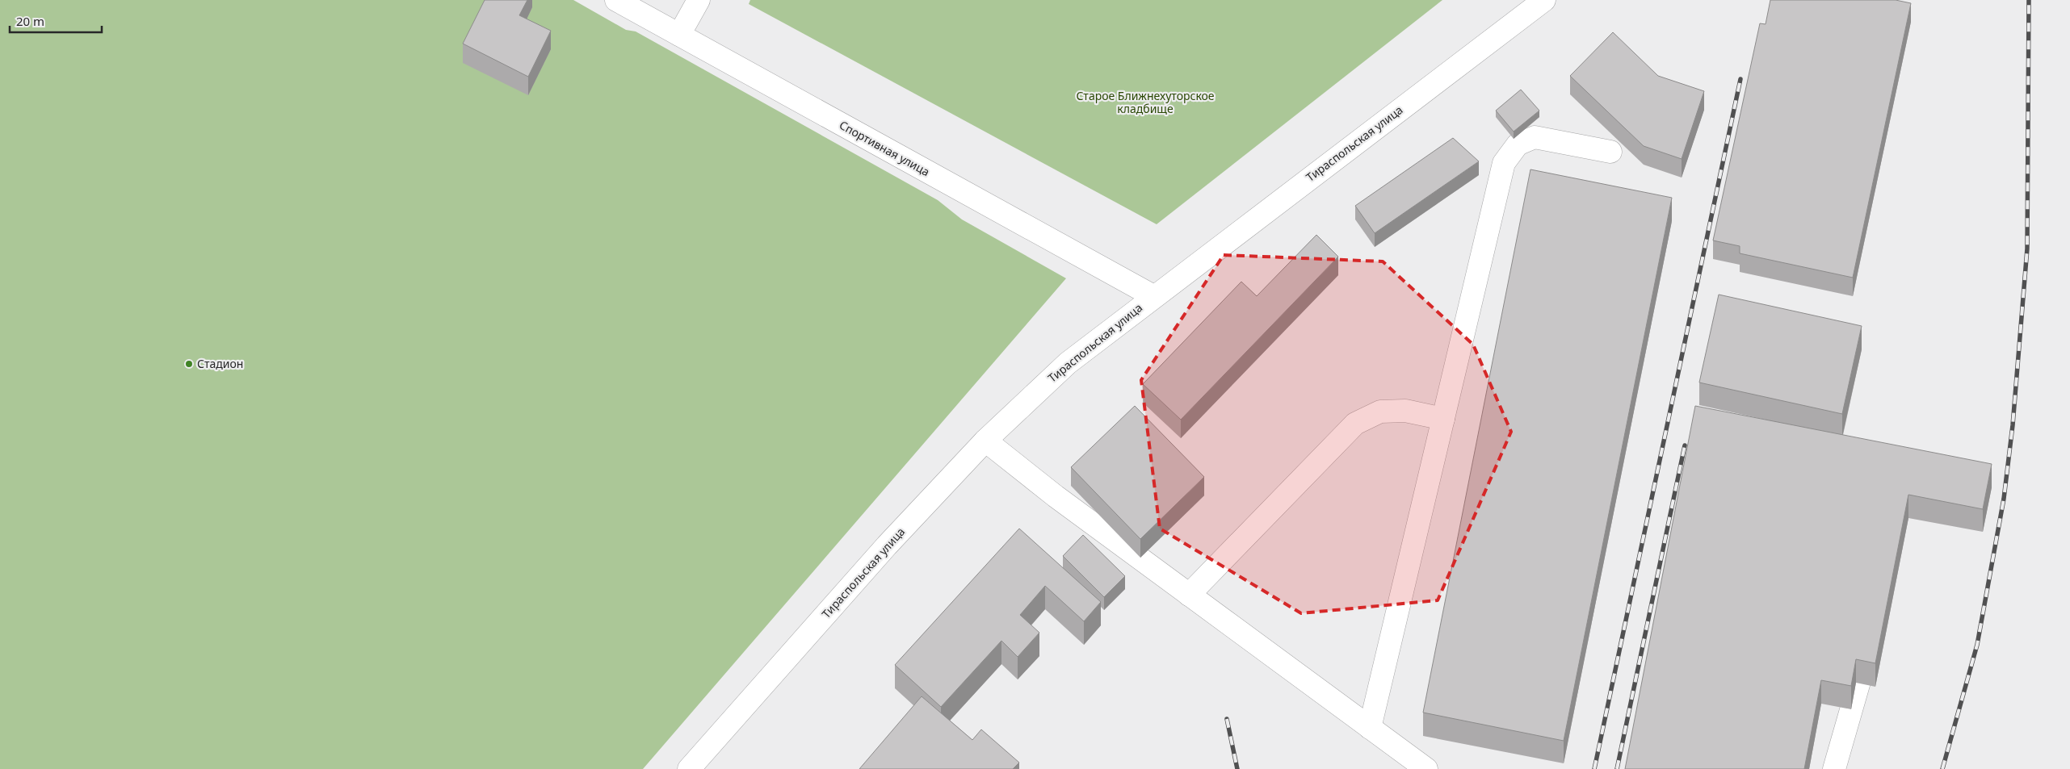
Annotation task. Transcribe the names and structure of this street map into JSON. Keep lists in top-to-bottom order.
{
  "streets": {
    "street": ["Тираспольская улица", "Спортивная улица"]
  },
  "crossings": [
    ["Тираспольская улица", "Спортивная улица"]
  ],
  "parks": ["Старое Ближнехуторское кладбище"],
  "places": ["Стадион"],
  "scale_bar": "20 m"
}
